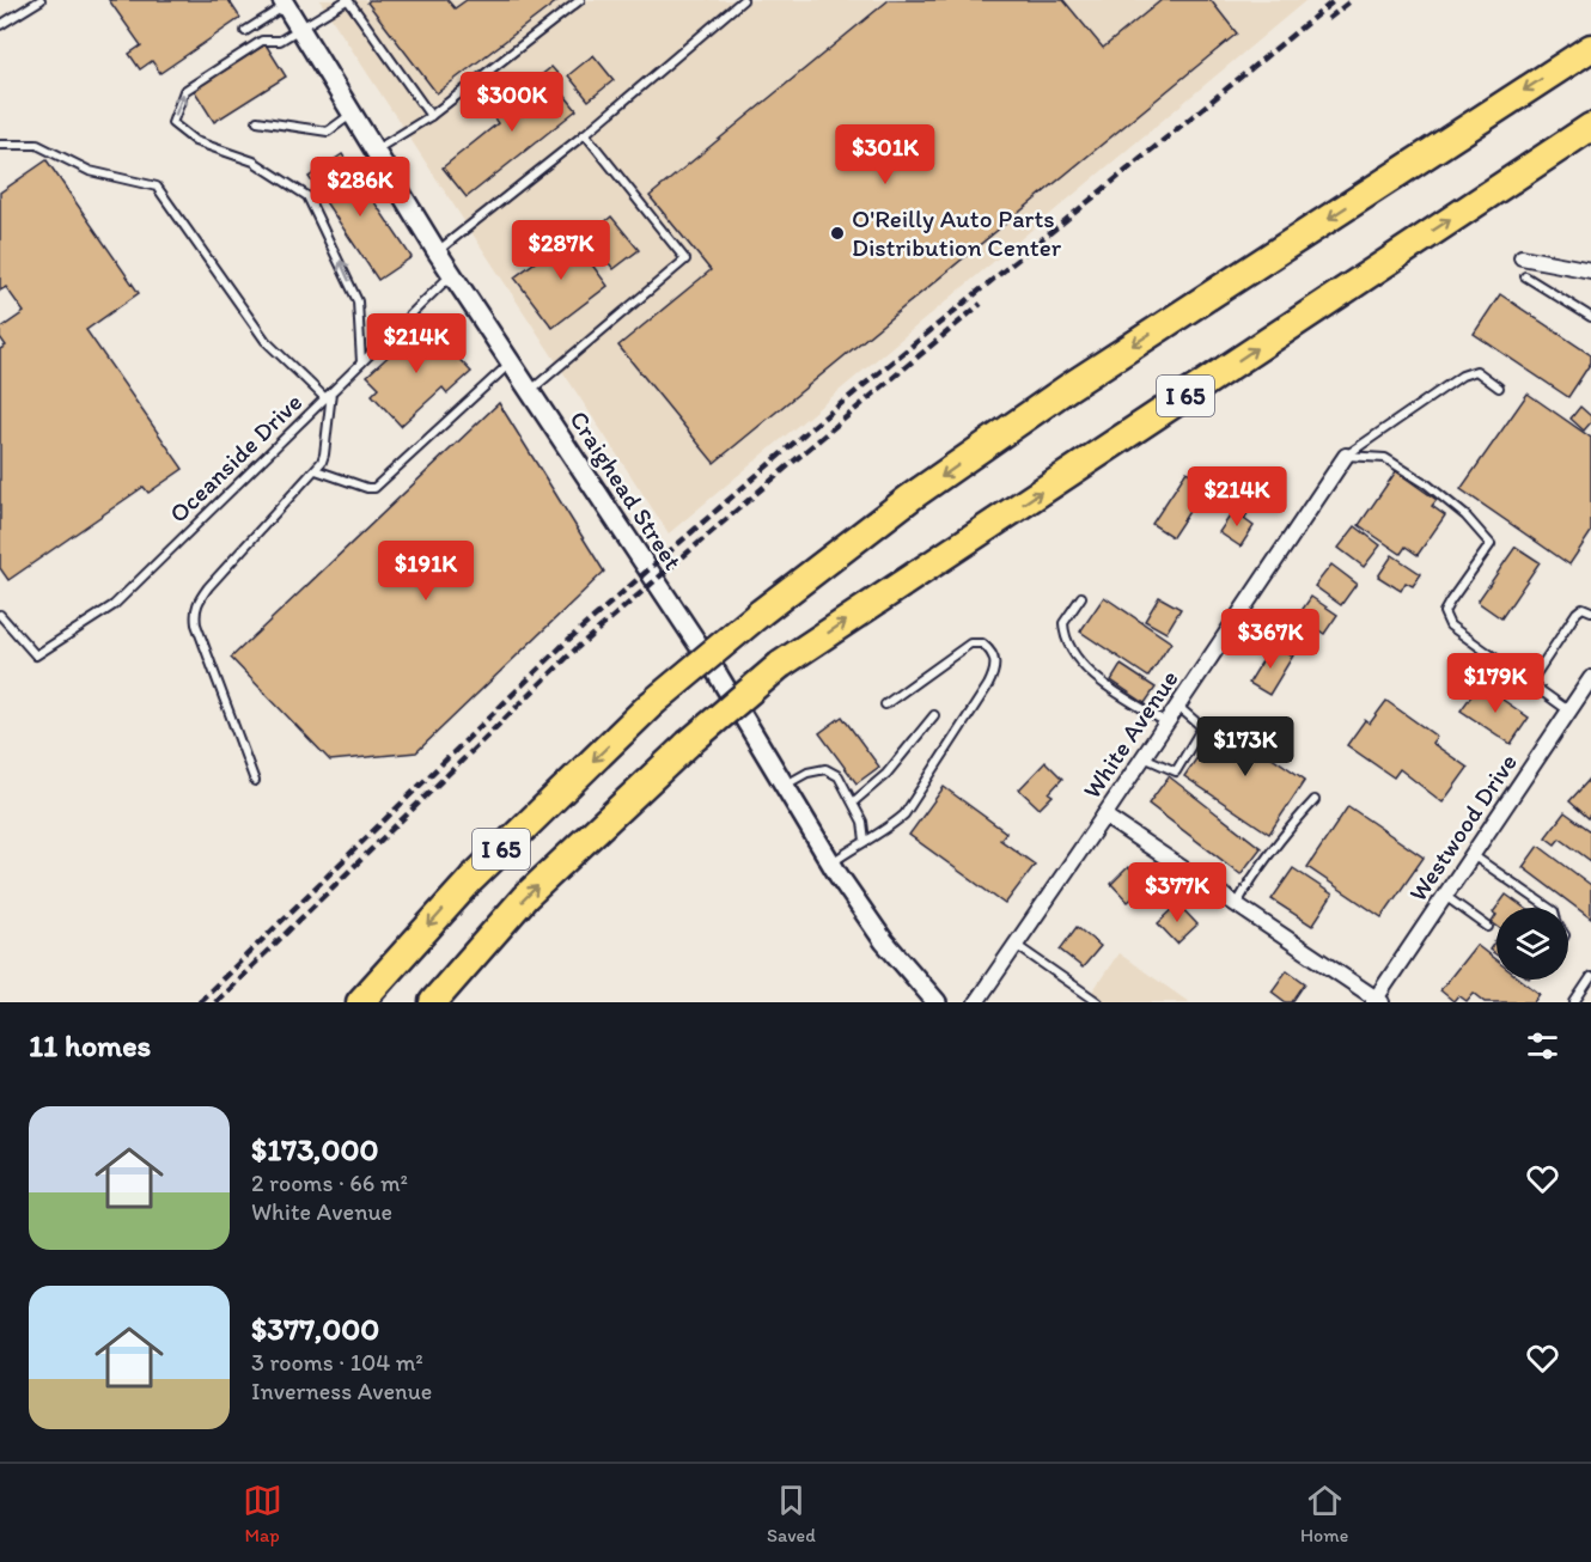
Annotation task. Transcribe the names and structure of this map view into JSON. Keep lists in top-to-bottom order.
{
  "streets": {
    "highway": ["I 65"],
    "street": ["Craighead Street", "White Avenue", "Westwood Drive"],
    "lane": ["Oceanside Drive"]
  },
  "crossings": [
    ["Oceanside Drive", "Craighead Street"]
  ],
  "places": ["O'Reilly Auto Parts Distribution Center"],
  "page": {
    "price": [
      "$300K",
      "$301K",
      "$286K",
      "$287K",
      "$214K",
      "$214K",
      "$191K",
      "$367K",
      "$179K",
      "$173K",
      "$377K"
    ],
    "heading": "11 homes",
    "list": [
      {
        "name": "$173,000",
        "note": "2 rooms · 66 m² · White Avenue"
      },
      {
        "name": "$377,000",
        "note": "3 rooms · 104 m² · Inverness Avenue"
      }
    ],
    "tabs": ["Map", "Saved", "Home"]
  }
}
